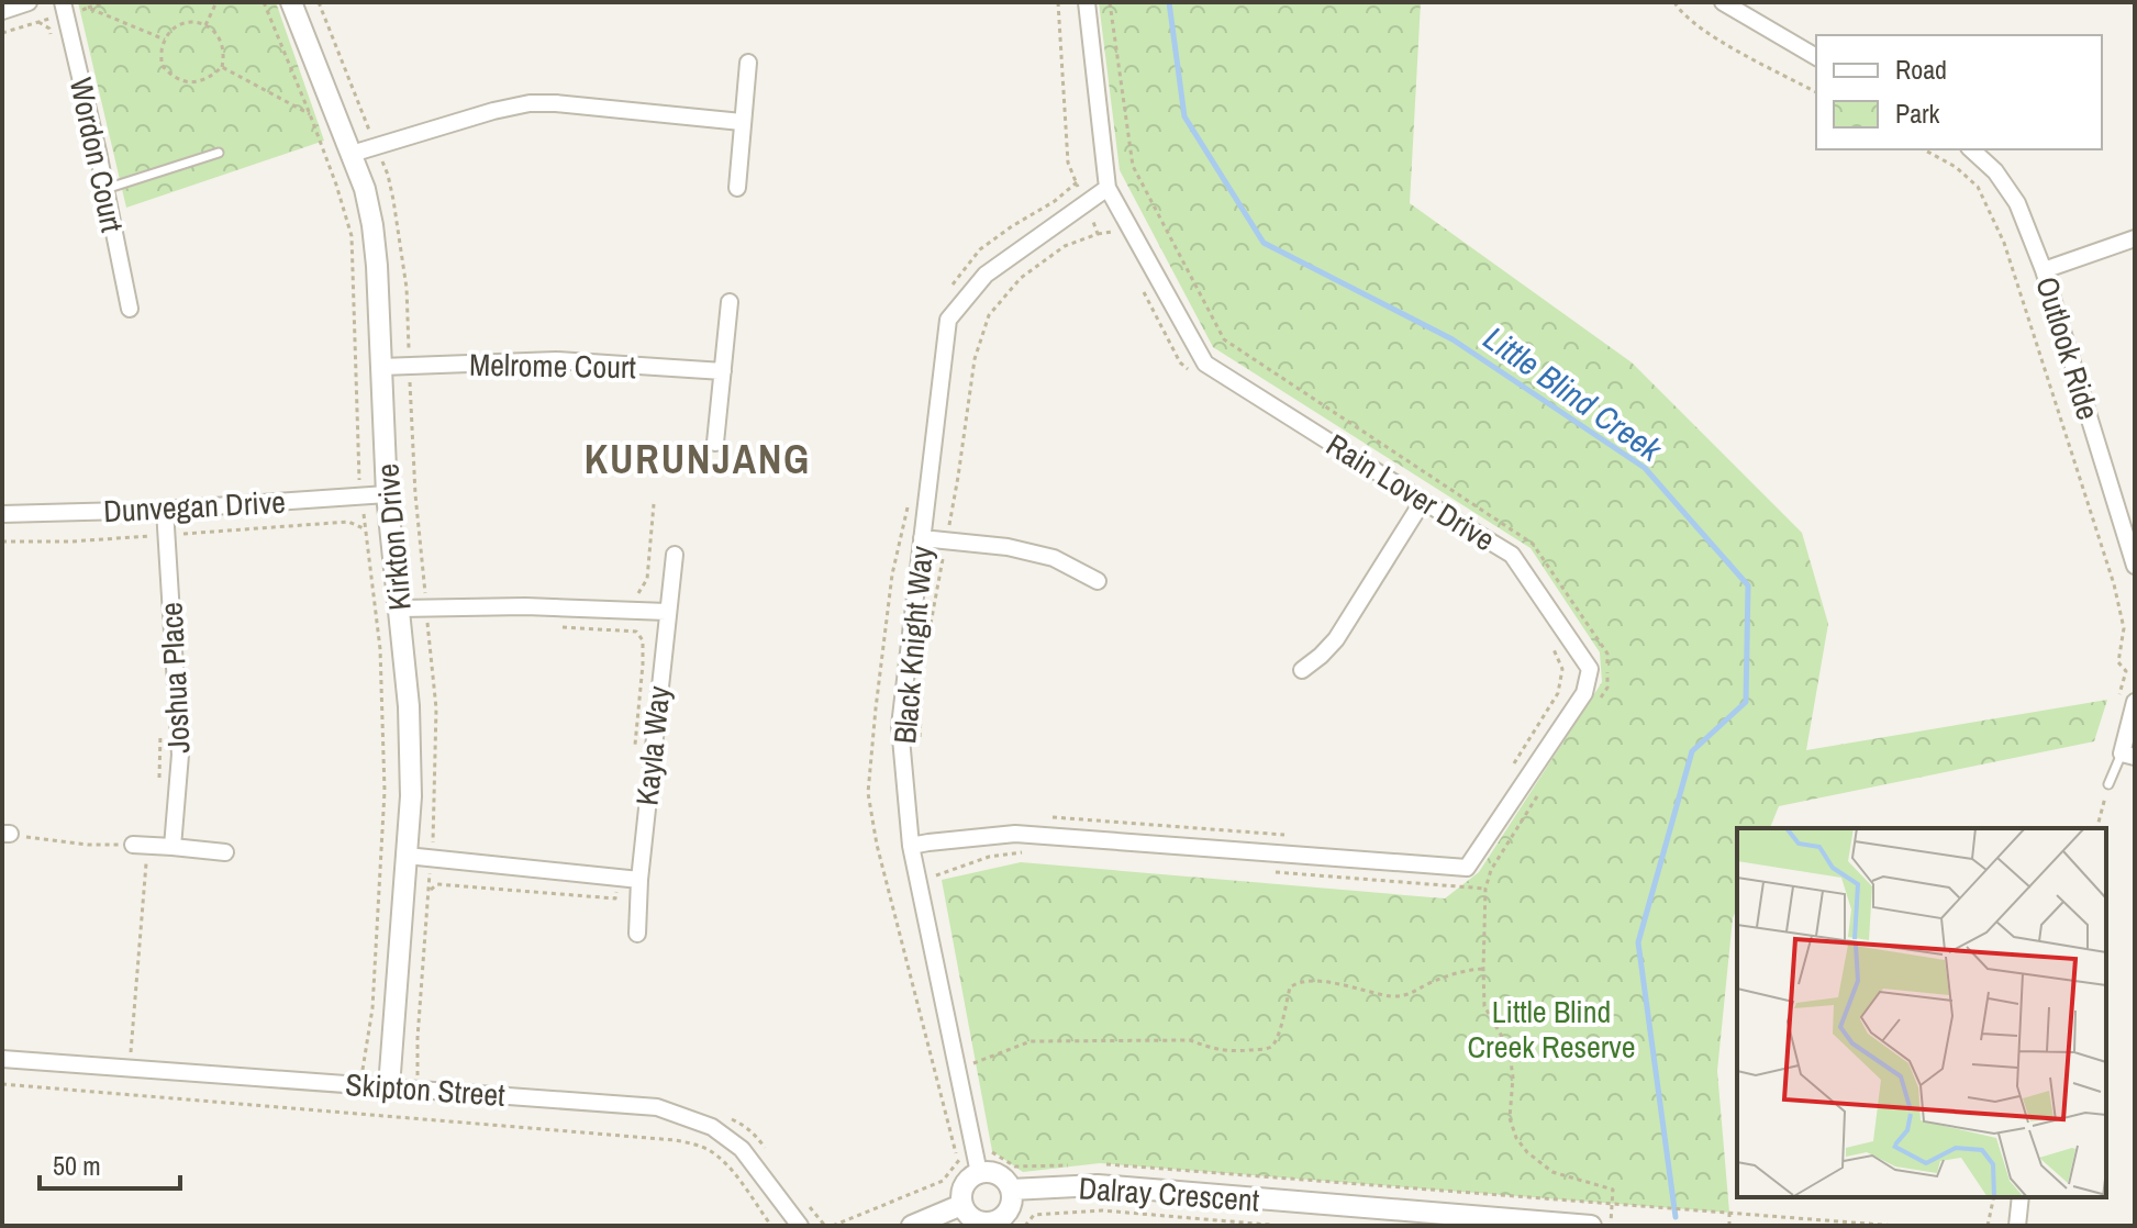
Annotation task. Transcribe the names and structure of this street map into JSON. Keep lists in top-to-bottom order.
{
  "streets": {
    "street": [
      "Wordon Court",
      "Outlook Ride",
      "Melrome Court",
      "Rain Lover Drive",
      "Dunvegan Drive",
      "Kirkton Drive",
      "Black Knight Way",
      "Joshua Place",
      "Kayla Way",
      "Skipton Street",
      "Dalray Crescent"
    ]
  },
  "crossings": [
    ["Melrome Court", "Kirkton Drive"],
    ["Rain Lover Drive", "Black Knight Way"],
    ["Dunvegan Drive", "Kirkton Drive"],
    ["Dunvegan Drive", "Joshua Place"],
    ["Kirkton Drive", "Skipton Street"],
    ["Black Knight Way", "Dalray Crescent"]
  ],
  "districts": ["KURUNJANG"],
  "water": ["Little Blind Creek"],
  "parks": ["Little Blind Creek Reserve"],
  "legend": ["Road", "Park"],
  "scale_bar": "50 m"
}
